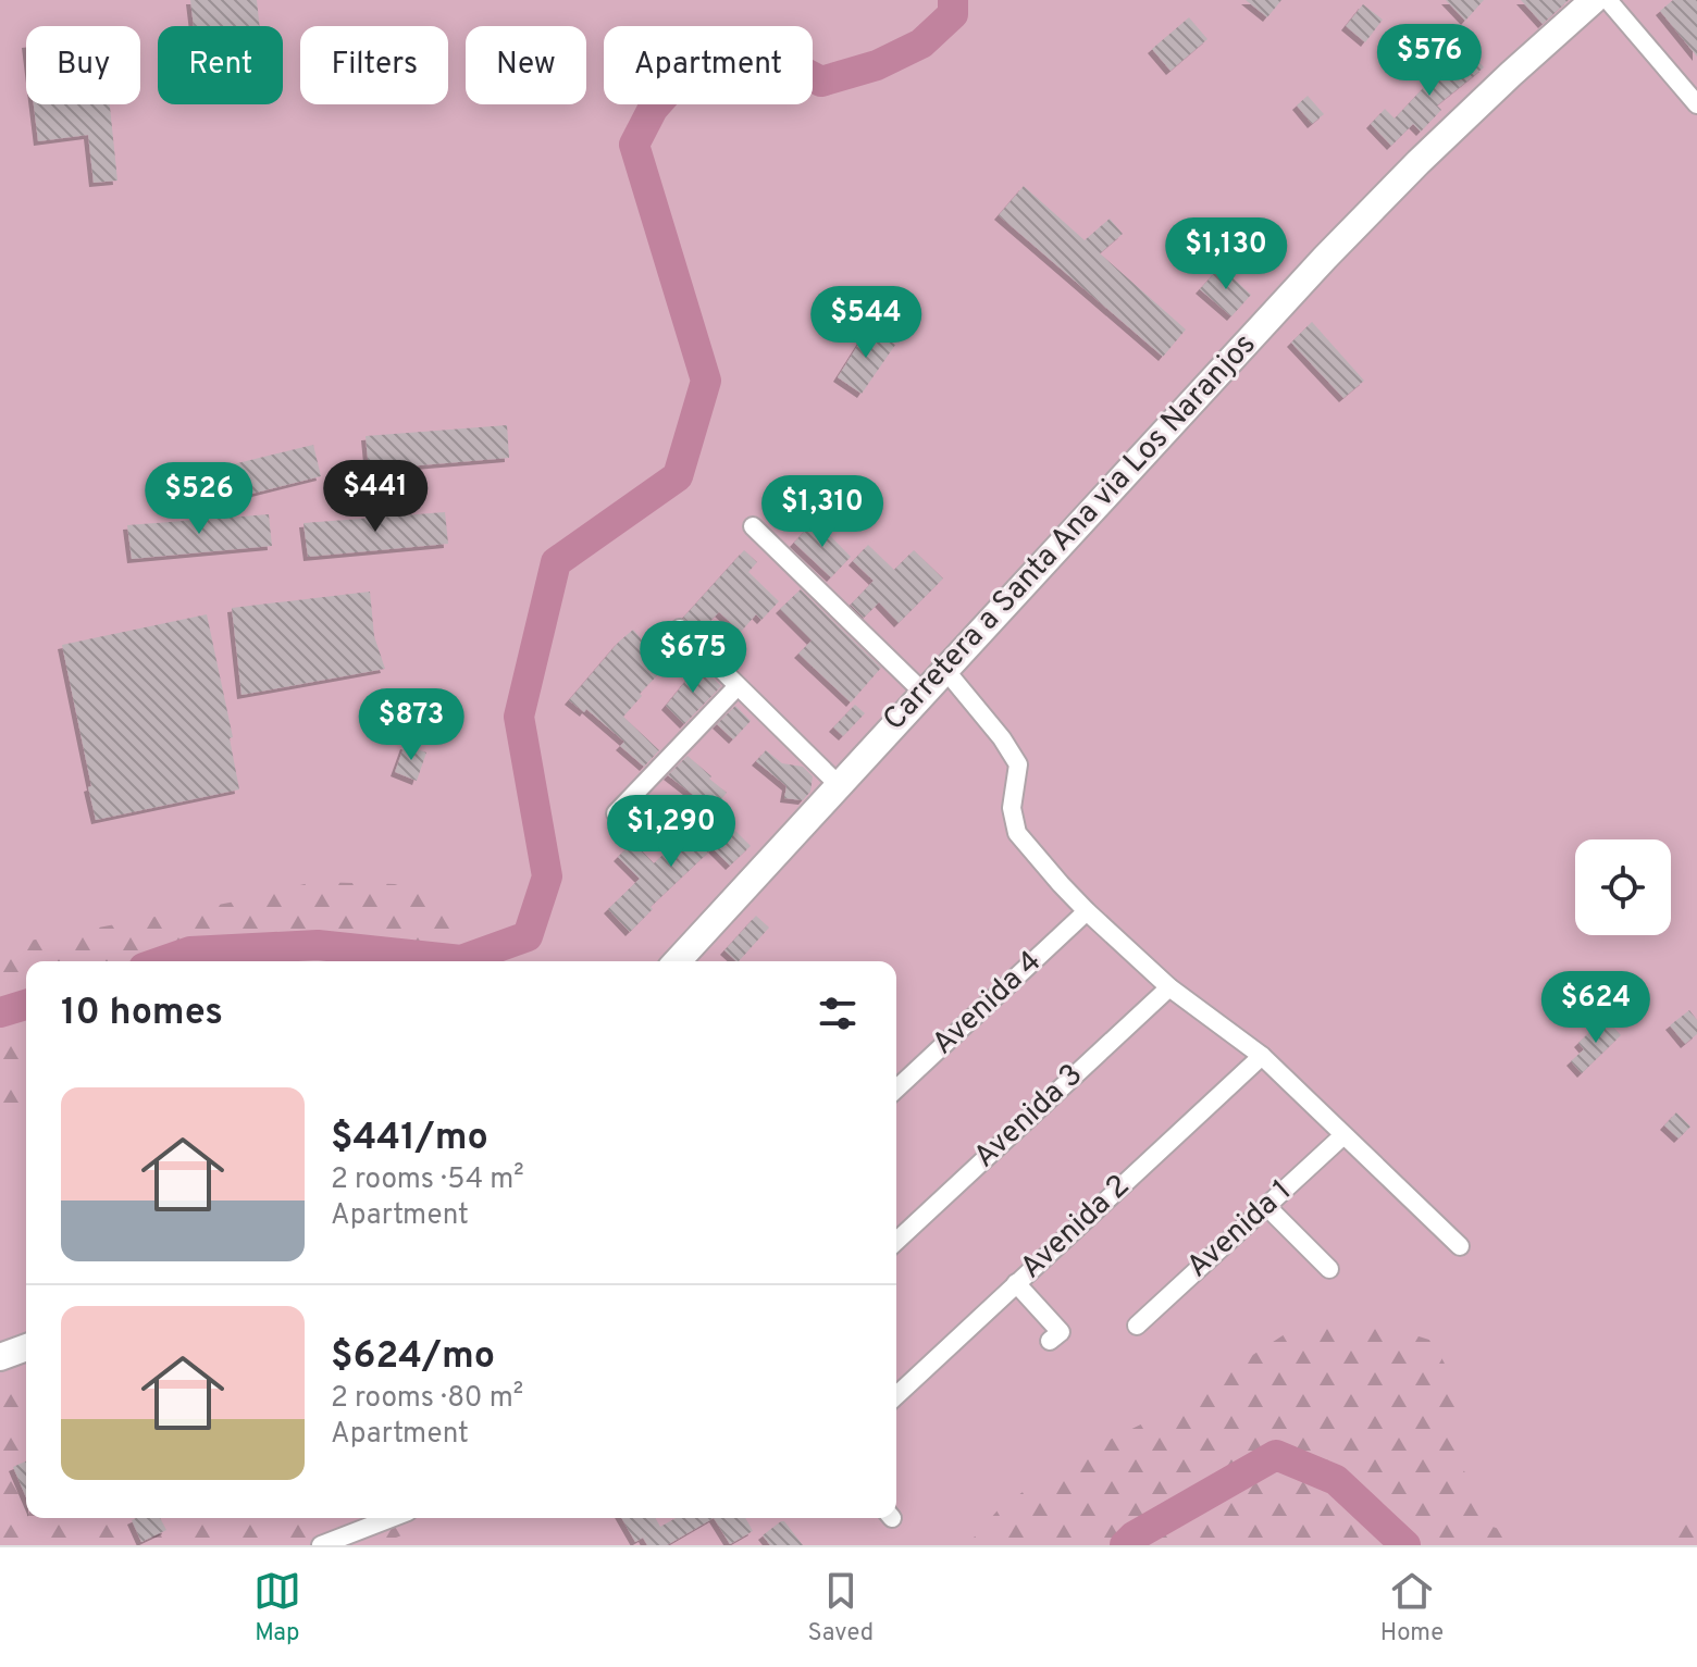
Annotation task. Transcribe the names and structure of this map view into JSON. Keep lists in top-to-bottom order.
{
  "streets": {
    "main road": ["Carretera a Santa Ana via Los Naranjos"],
    "street": [
      "Avenida 4",
      "Avenida 3",
      "Avenida 2",
      "Avenida 1"
    ]
  },
  "page": {
    "price": [
      "$576",
      "$1,130",
      "$544",
      "$441",
      "$526",
      "$1,310",
      "$675",
      "$873",
      "$1,290",
      "$624"
    ],
    "chip": [
      "Buy",
      "Rent",
      "Filters",
      "New",
      "Apartment"
    ],
    "heading": "10 homes",
    "list": [
      {
        "name": "$441/mo",
        "note": "2 rooms · 54 m² · Apartment"
      },
      {
        "name": "$624/mo",
        "note": "2 rooms · 80 m² · Apartment"
      }
    ],
    "tabs": ["Map", "Saved", "Home"]
  }
}
